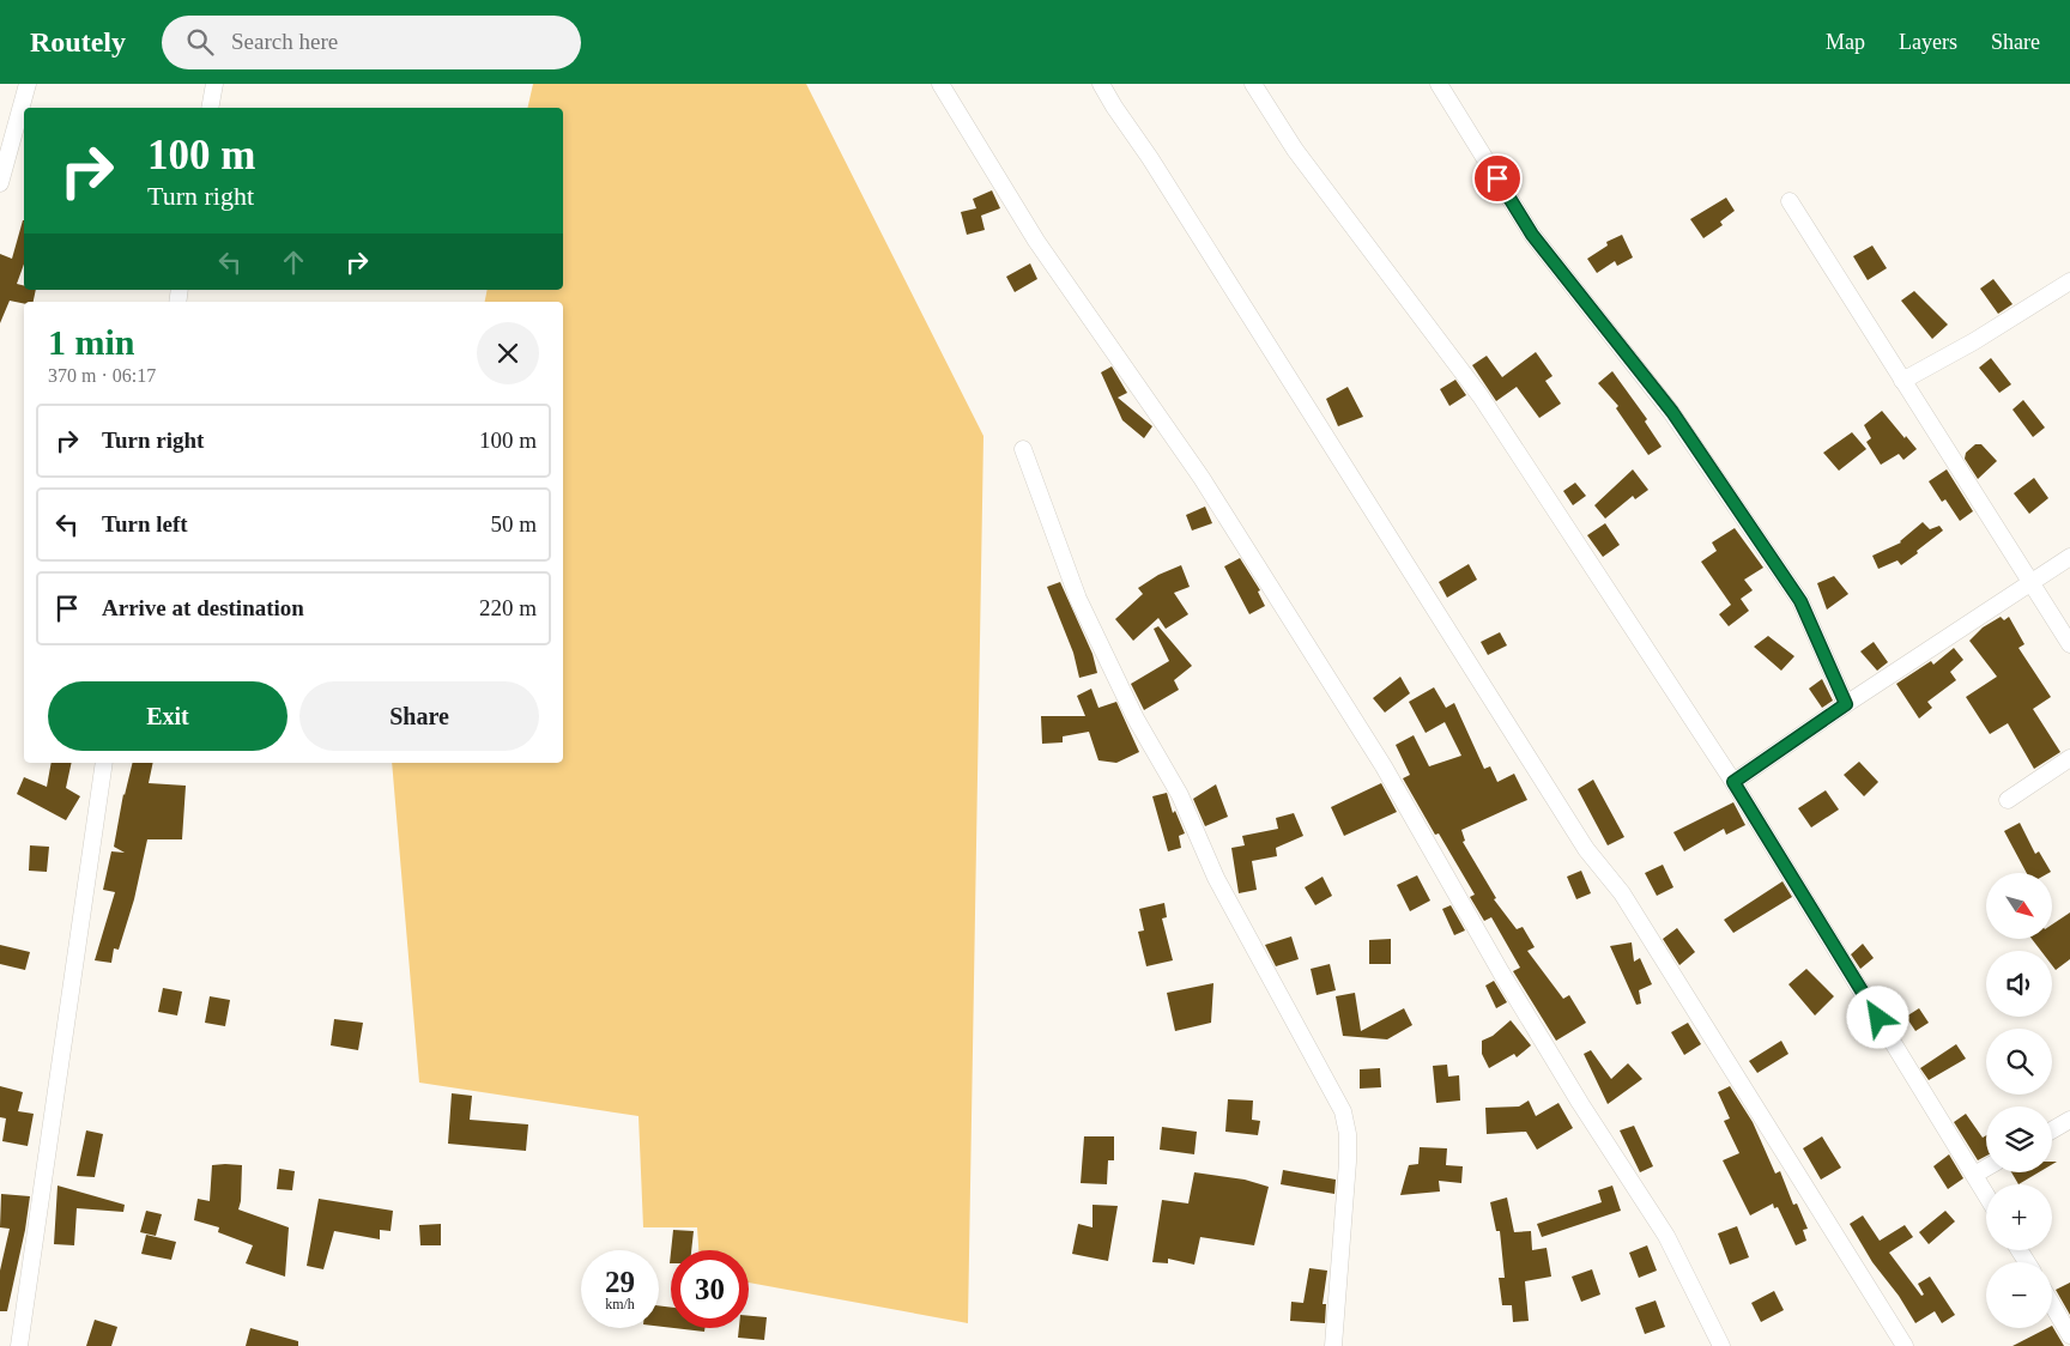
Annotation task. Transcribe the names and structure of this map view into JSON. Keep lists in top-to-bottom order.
{
  "north": "bottom right",
  "page": {
    "header": "Routely",
    "search": "Search here",
    "nav": ["Map", "Layers", "Share"],
    "turn": ["100 m", "Turn right"],
    "heading": ["1 min", "370 m · 06:17"],
    "list": [
      {
        "name": "Turn right",
        "value": "100 m"
      },
      {
        "name": "Turn left",
        "value": "50 m"
      },
      {
        "name": "Arrive at destination",
        "value": "220 m"
      }
    ],
    "buttons": ["Exit", "Share"],
    "map_buttons": ["+", "−"],
    "speed": "29 km/h",
    "limit": "30"
  }
}
